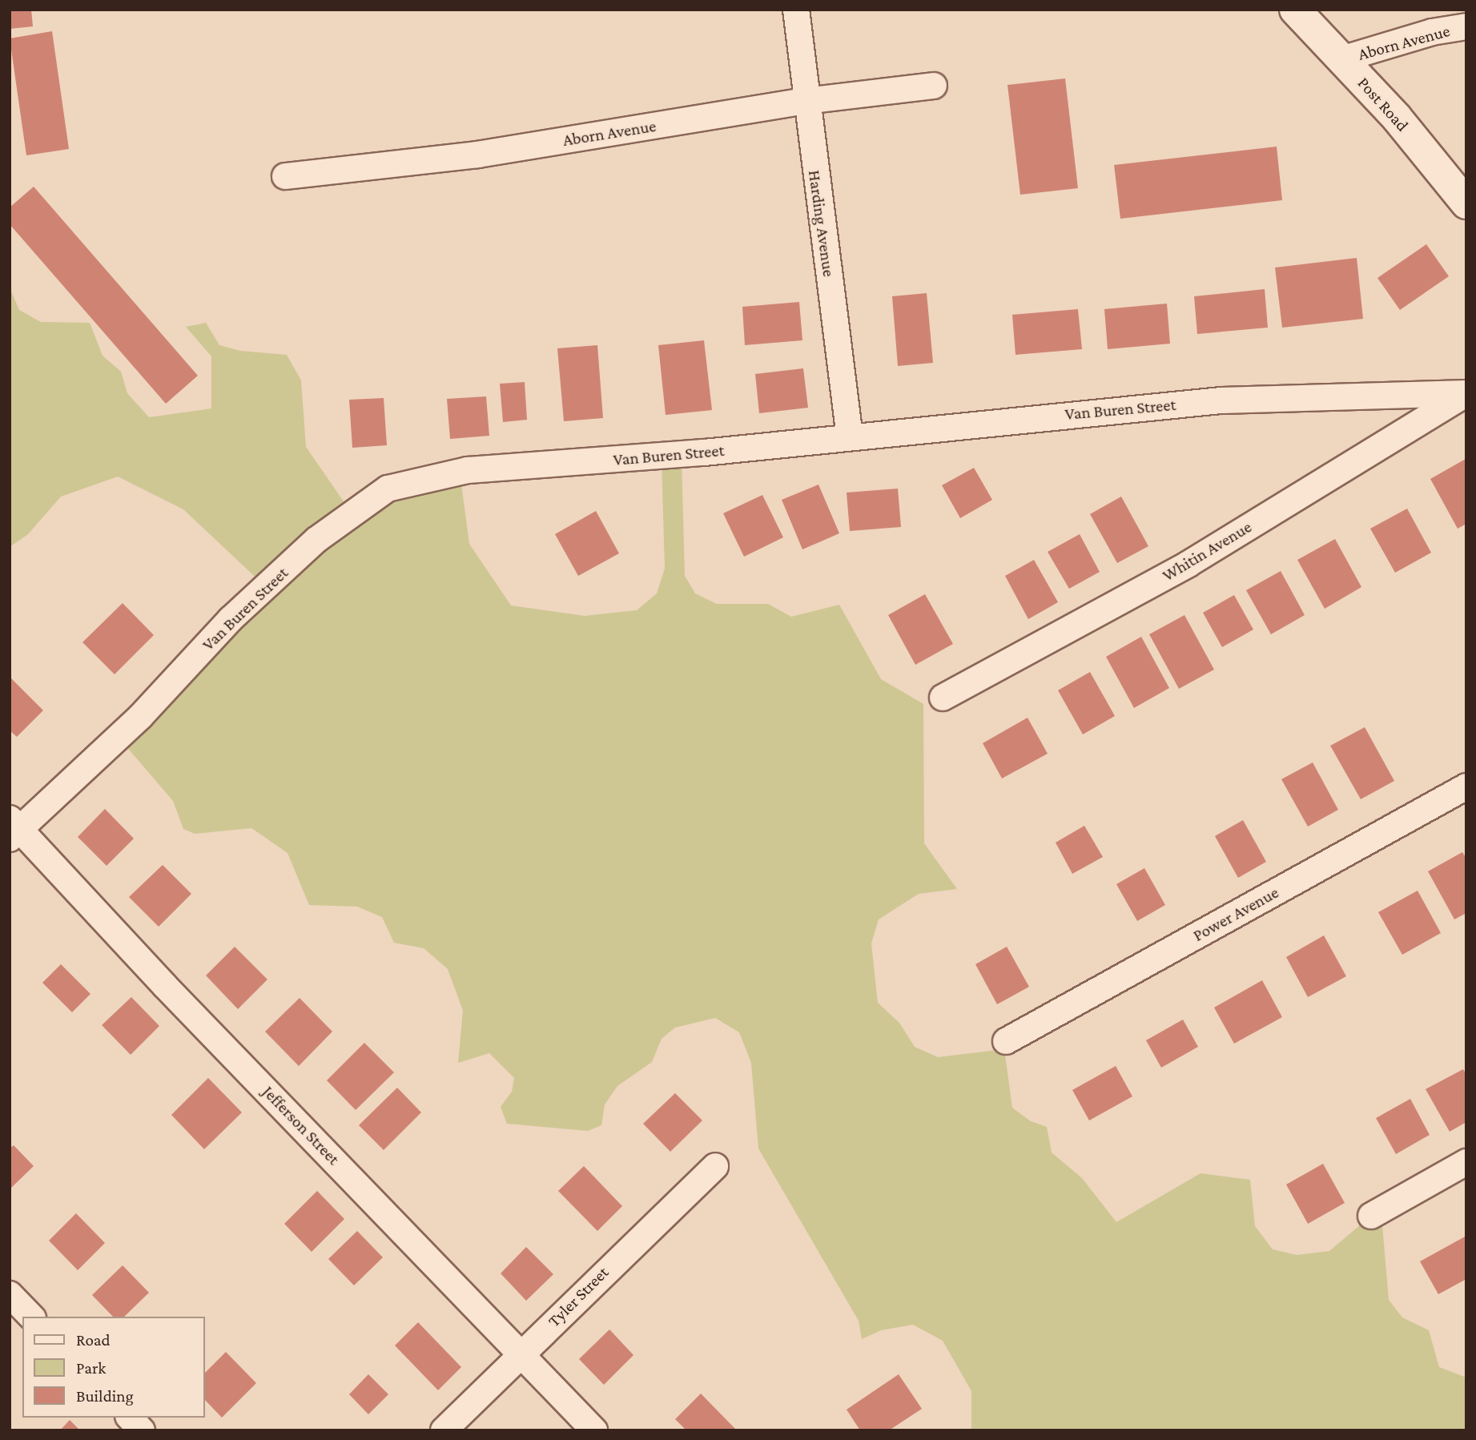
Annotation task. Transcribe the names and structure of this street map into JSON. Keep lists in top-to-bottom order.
{
  "streets": {
    "main road": ["Post Road"],
    "street": [
      "Aborn Avenue",
      "Harding Avenue",
      "Van Buren Street",
      "Whitin Avenue",
      "Power Avenue",
      "Jefferson Street",
      "Tyler Street"
    ]
  },
  "crossings": [
    ["Aborn Avenue", "Post Road"],
    ["Aborn Avenue", "Harding Avenue"],
    ["Harding Avenue", "Van Buren Street"],
    ["Van Buren Street", "Whitin Avenue"],
    ["Van Buren Street", "Jefferson Street"],
    ["Jefferson Street", "Tyler Street"]
  ],
  "legend": ["Road", "Park", "Building"]
}
